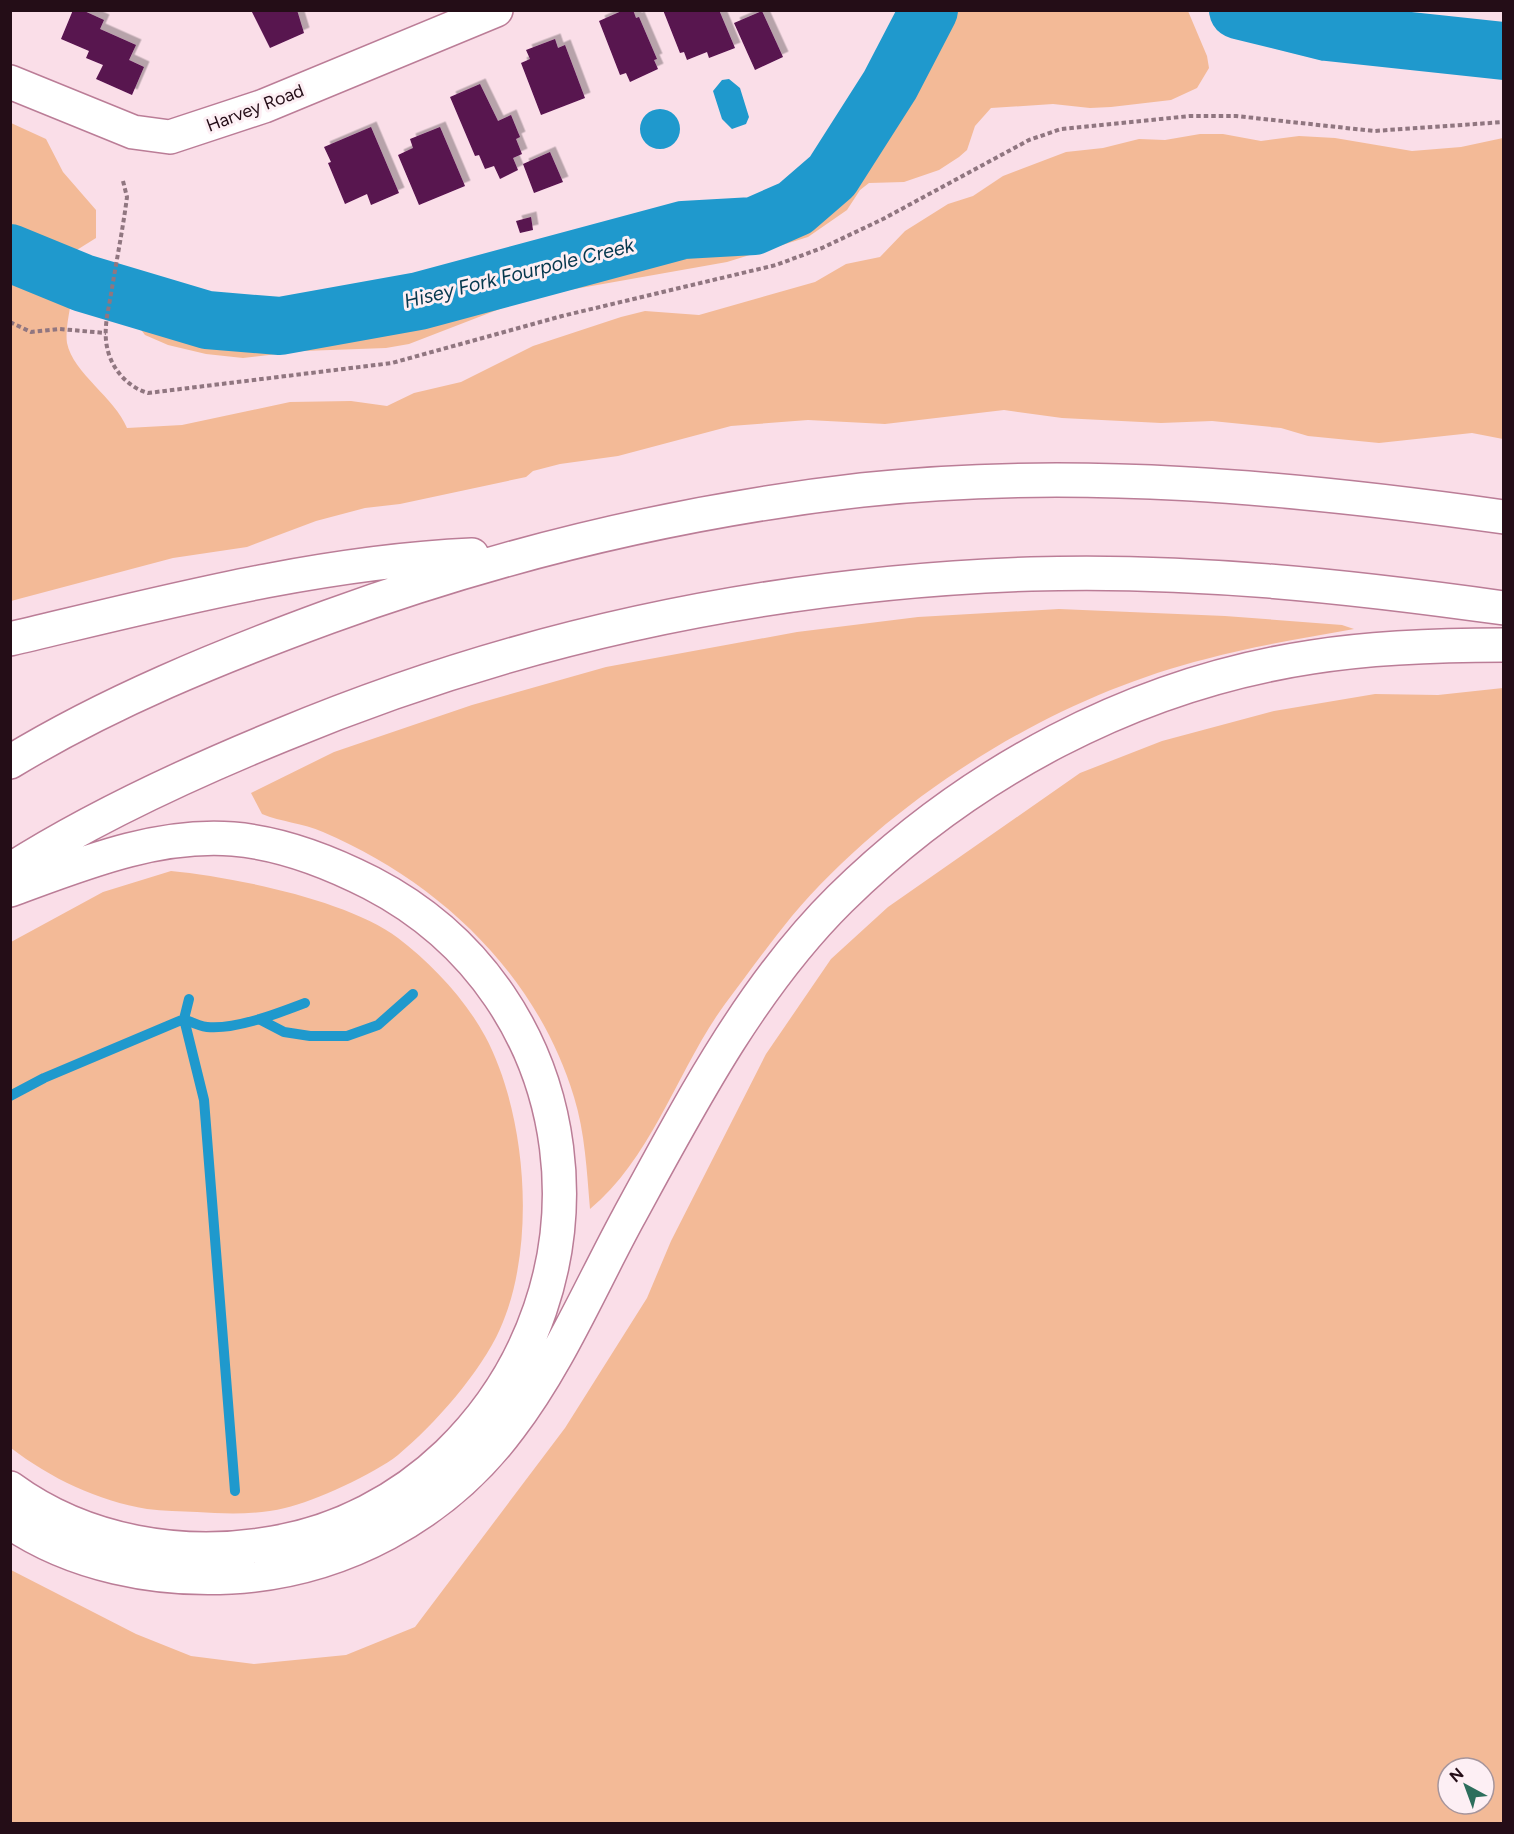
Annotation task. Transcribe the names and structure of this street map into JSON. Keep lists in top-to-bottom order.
{
  "streets": {
    "main road": ["Harvey Road"]
  },
  "water": ["Hisey Fork Fourpole Creek"],
  "north": "top left"
}
